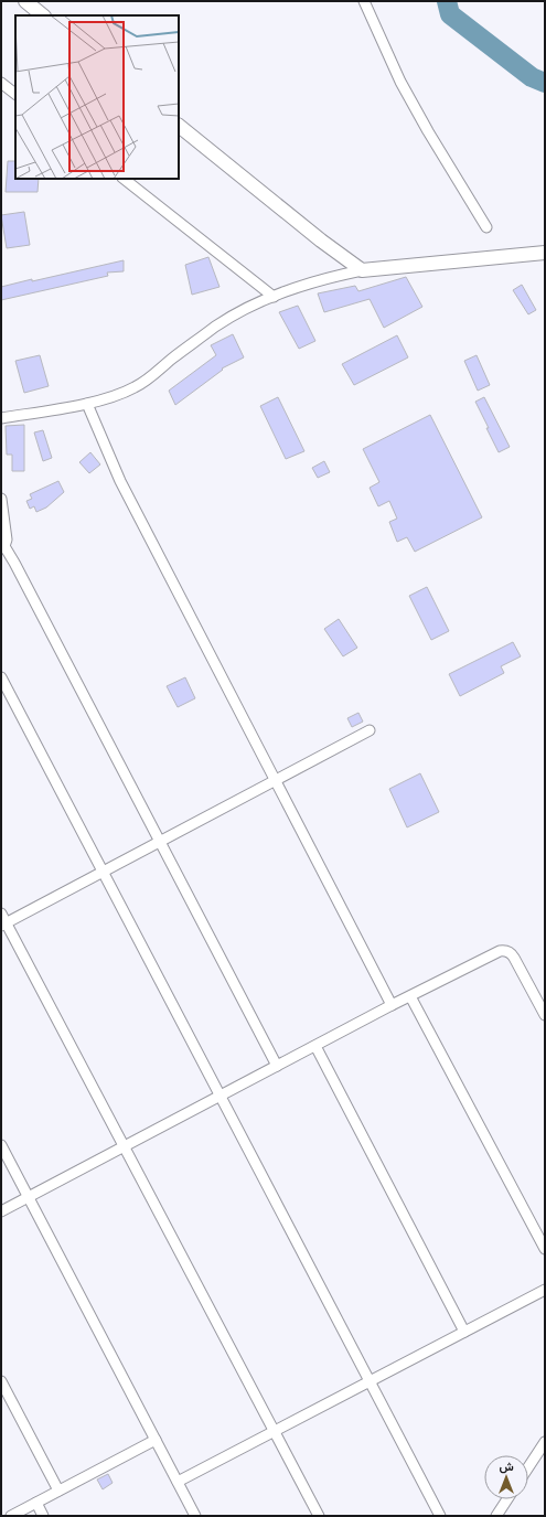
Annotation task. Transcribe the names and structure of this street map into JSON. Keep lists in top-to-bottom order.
{
  "north": "top"
}
